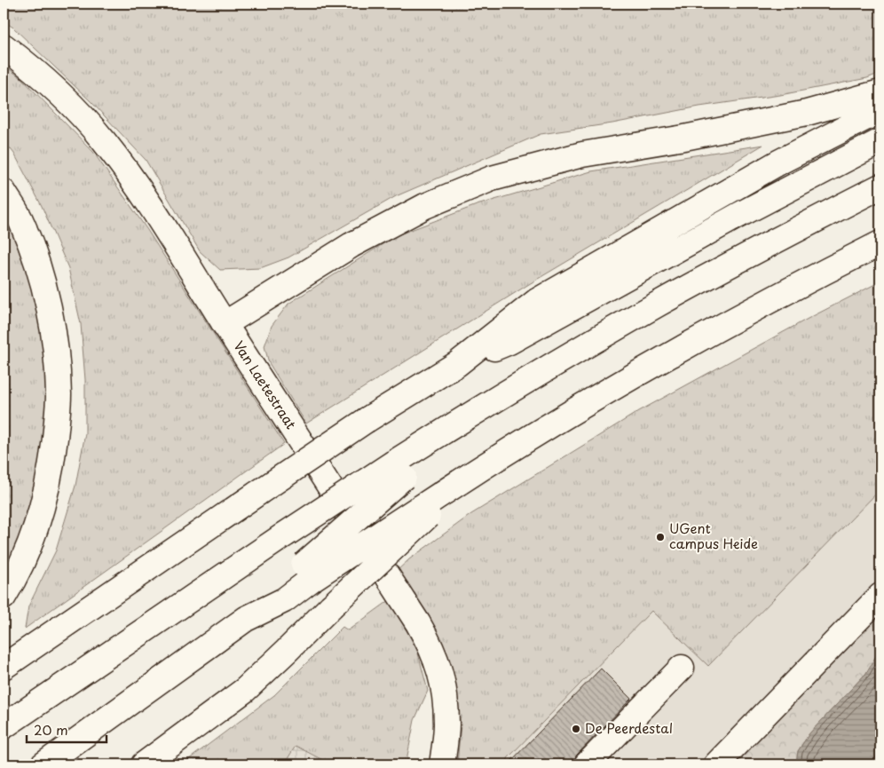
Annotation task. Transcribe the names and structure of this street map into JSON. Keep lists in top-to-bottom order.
{
  "streets": {
    "main road": ["Van Laetestraat"]
  },
  "places": ["UGent campus Heide", "De Peerdestal"],
  "scale_bar": "20 m"
}
